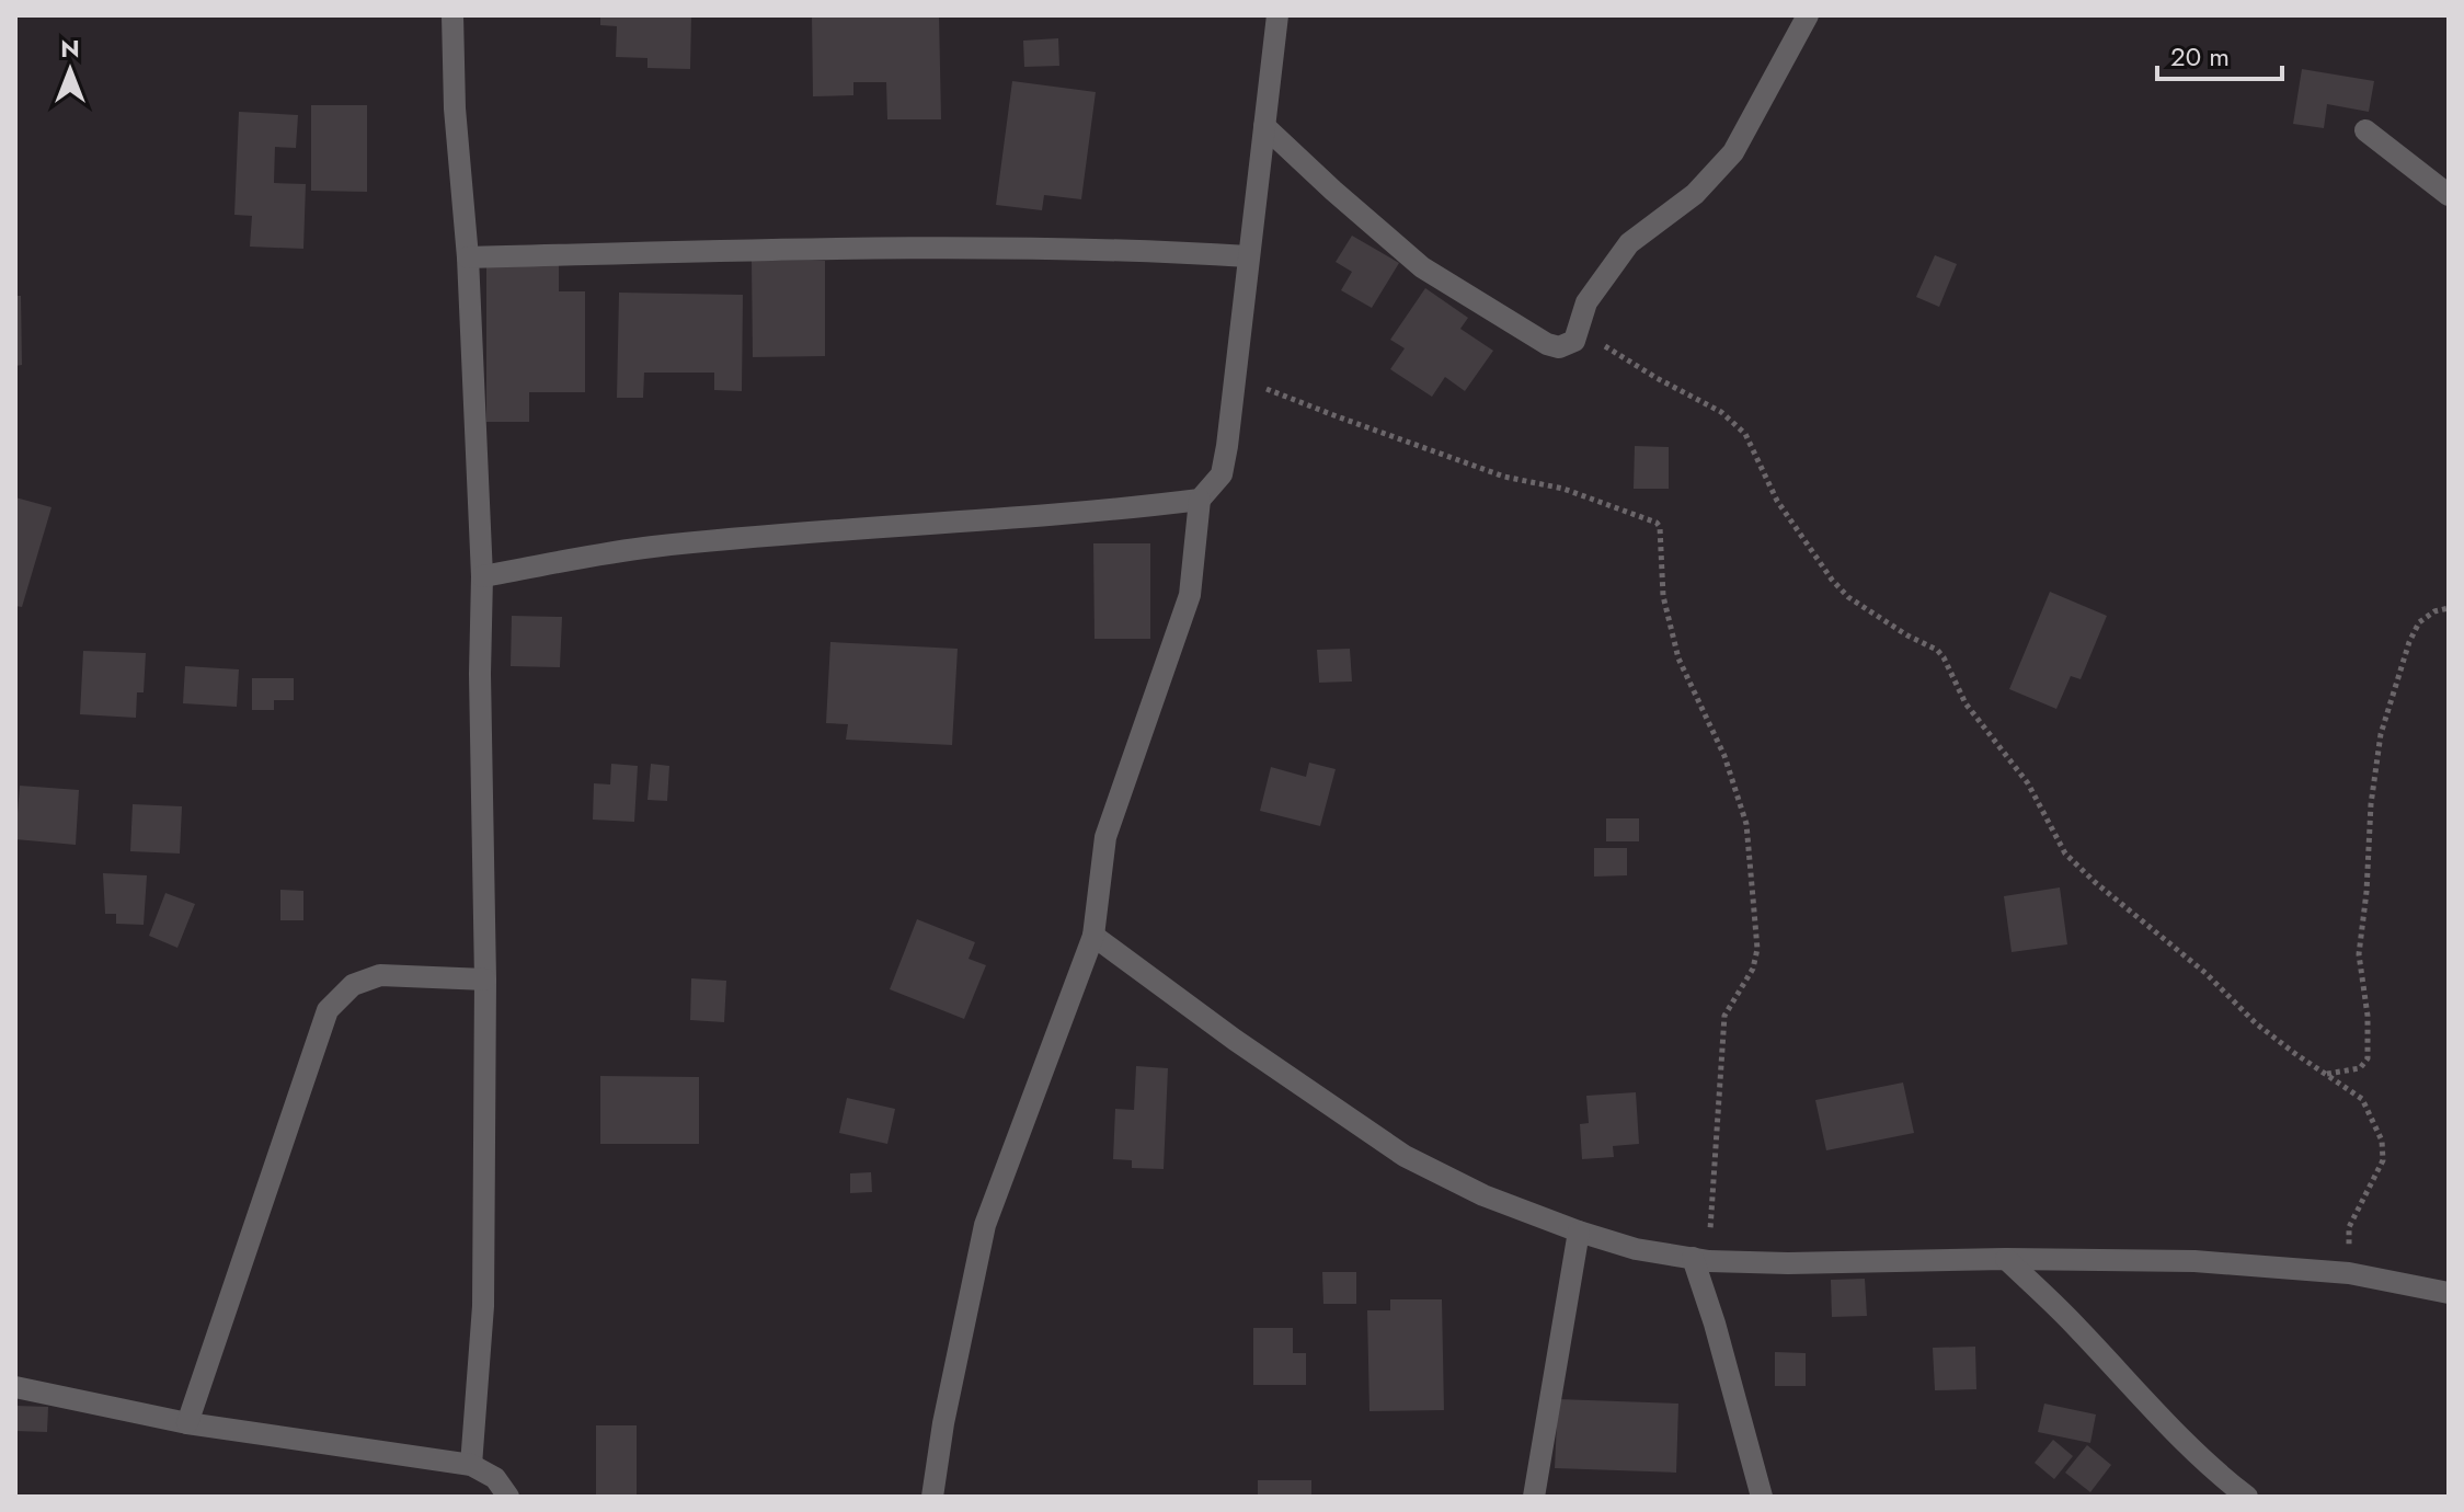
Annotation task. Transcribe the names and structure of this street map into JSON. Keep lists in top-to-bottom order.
{
  "scale_bar": "20 m",
  "north": "top"
}
